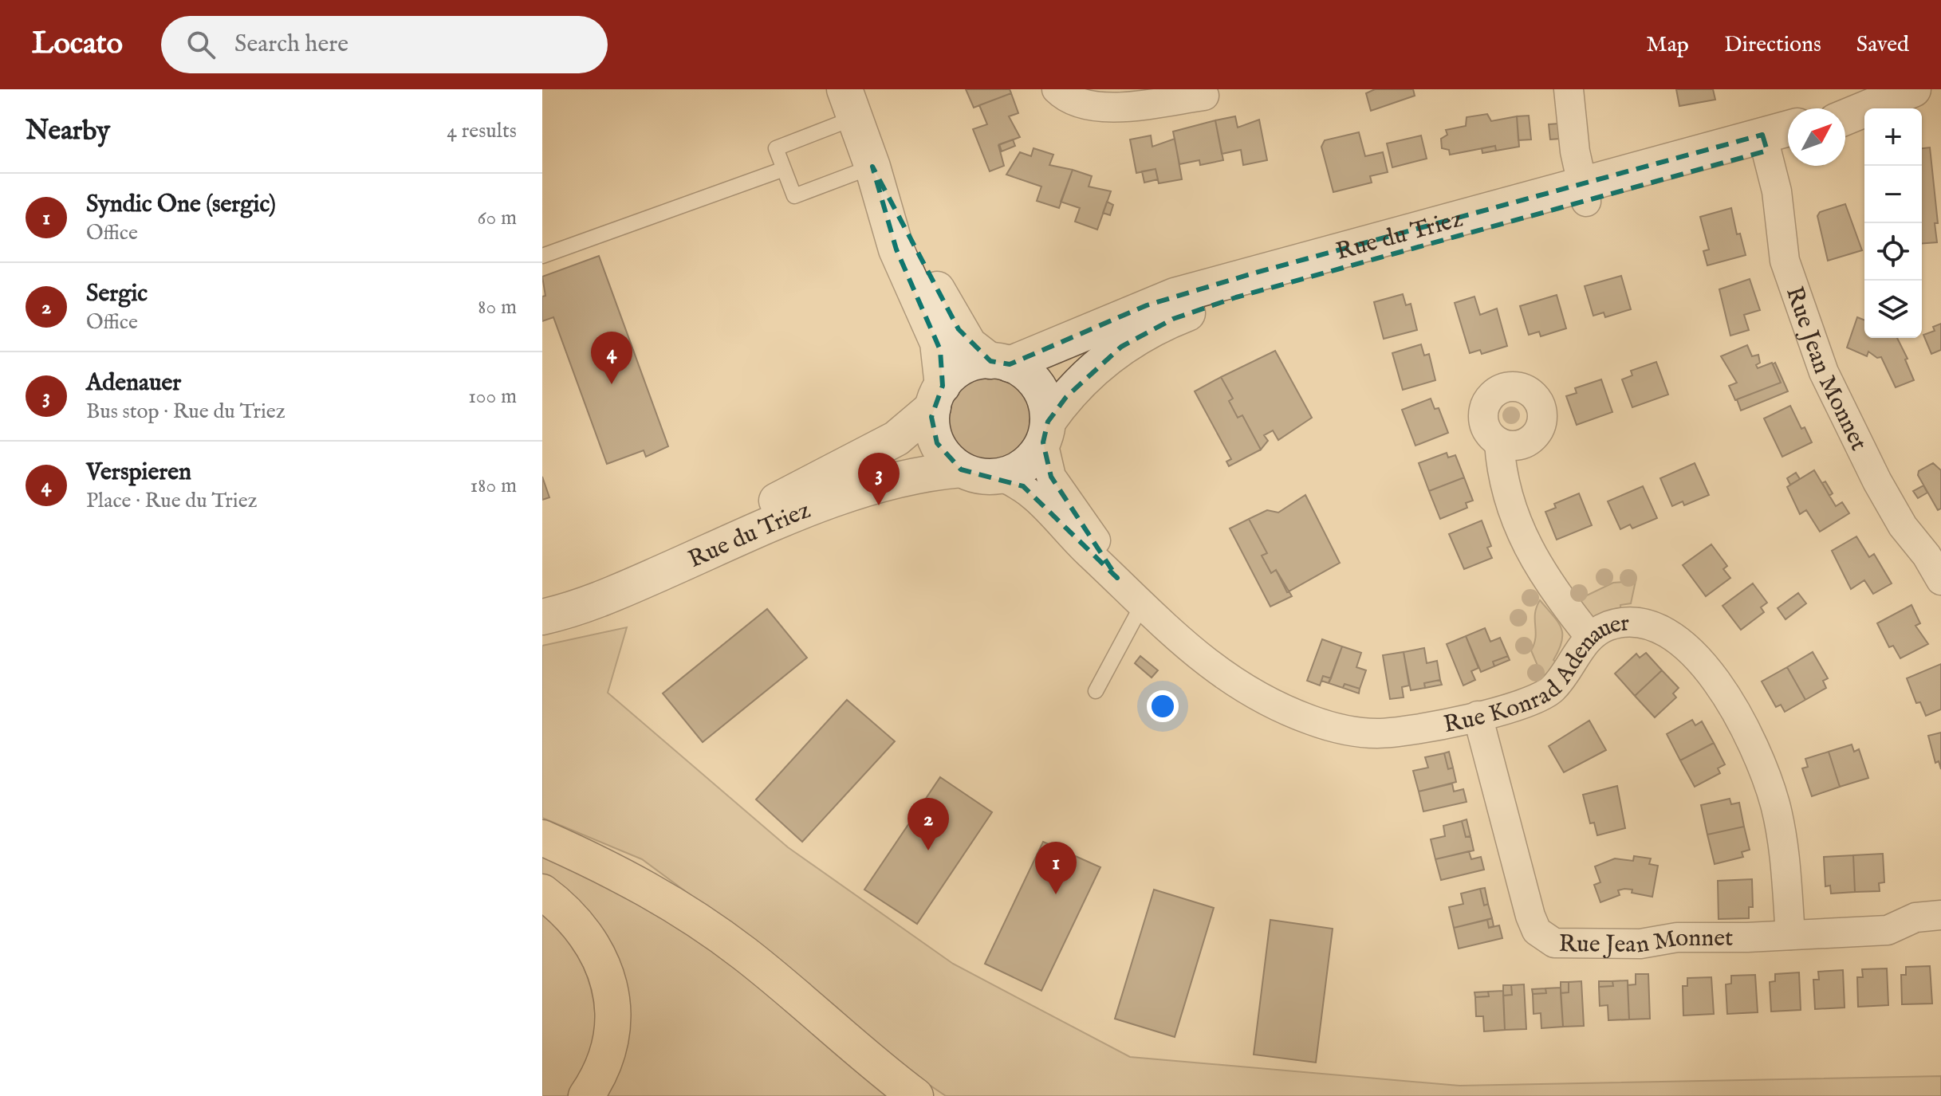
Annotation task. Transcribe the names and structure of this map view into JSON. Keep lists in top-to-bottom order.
{
  "streets": {
    "street": ["Rue du Triez", "Rue Jean Monnet", "Rue Konrad Adenauer"]
  },
  "crossings": [
    ["Rue du Triez", "Rue Jean Monnet"],
    ["Rue du Triez", "Rue Konrad Adenauer"],
    ["Rue Jean Monnet", "Rue Konrad Adenauer"]
  ],
  "north": "top right",
  "page": {
    "header": "Locato",
    "search": "Search here",
    "nav": ["Map", "Directions", "Saved"],
    "heading": ["Nearby", "4 results"],
    "map_buttons": ["+", "−"],
    "list": [
      {
        "mark": "1",
        "name": "Syndic One (sergic)",
        "note": "Office",
        "value": "60 m"
      },
      {
        "mark": "2",
        "name": "Sergic",
        "note": "Office",
        "value": "80 m"
      },
      {
        "mark": "3",
        "name": "Adenauer",
        "note": "Bus stop · Rue du Triez",
        "value": "100 m"
      },
      {
        "mark": "4",
        "name": "Verspieren",
        "note": "Place · Rue du Triez",
        "value": "180 m"
      }
    ],
    "pins": [
      "4",
      "3",
      "2",
      "1"
    ]
  }
}
